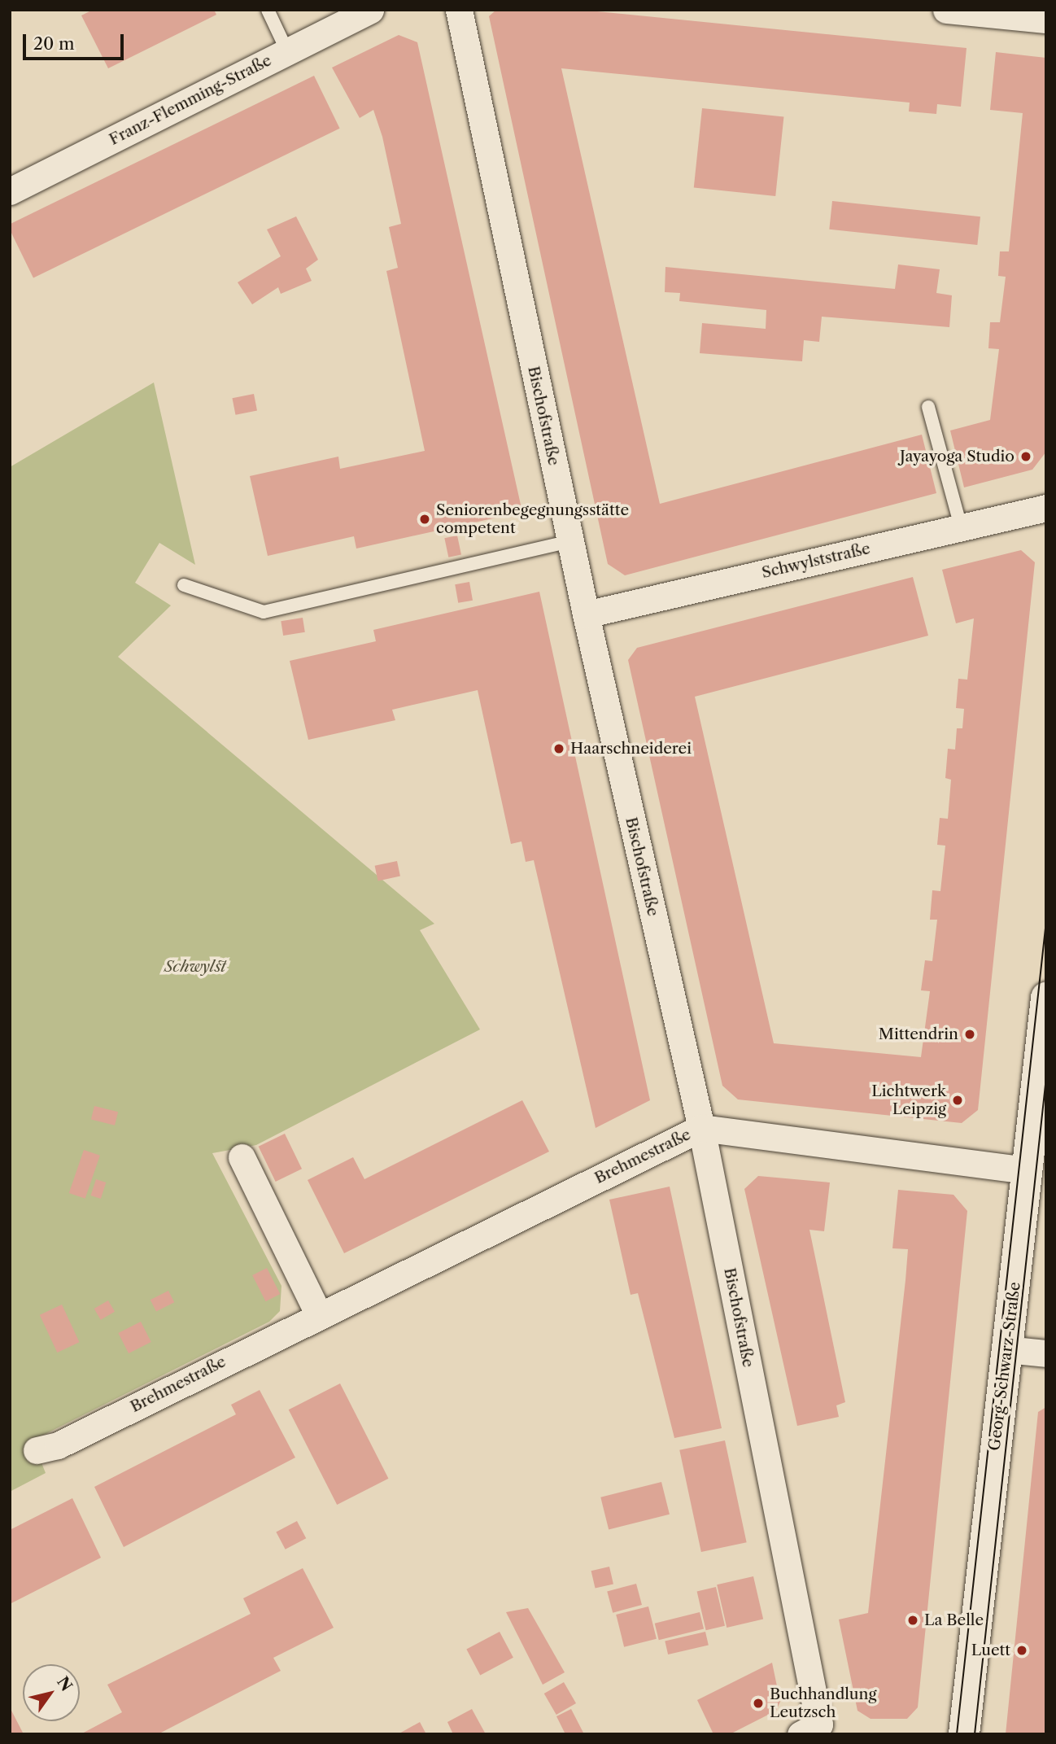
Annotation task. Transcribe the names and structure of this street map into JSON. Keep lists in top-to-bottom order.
{
  "streets": {
    "street": [
      "Franz-Flemming-Straße",
      "Bischofstraße",
      "Schwylststraße",
      "Brehmestraße",
      "Georg-Schwarz-Straße"
    ]
  },
  "crossings": [
    ["Bischofstraße", "Schwylststraße"],
    ["Bischofstraße", "Brehmestraße"],
    ["Brehmestraße", "Georg-Schwarz-Straße"]
  ],
  "parks": ["Schwylst"],
  "places": [
    "Jayayoga Studio",
    "Seniorenbegegnungsstätte competent",
    "Haarschneiderei",
    "Mittendrin",
    "Lichtwerk Leipzig",
    "La Belle",
    "Luett",
    "Buchhandlung Leutzsch"
  ],
  "scale_bar": "20 m",
  "north": "top right"
}
